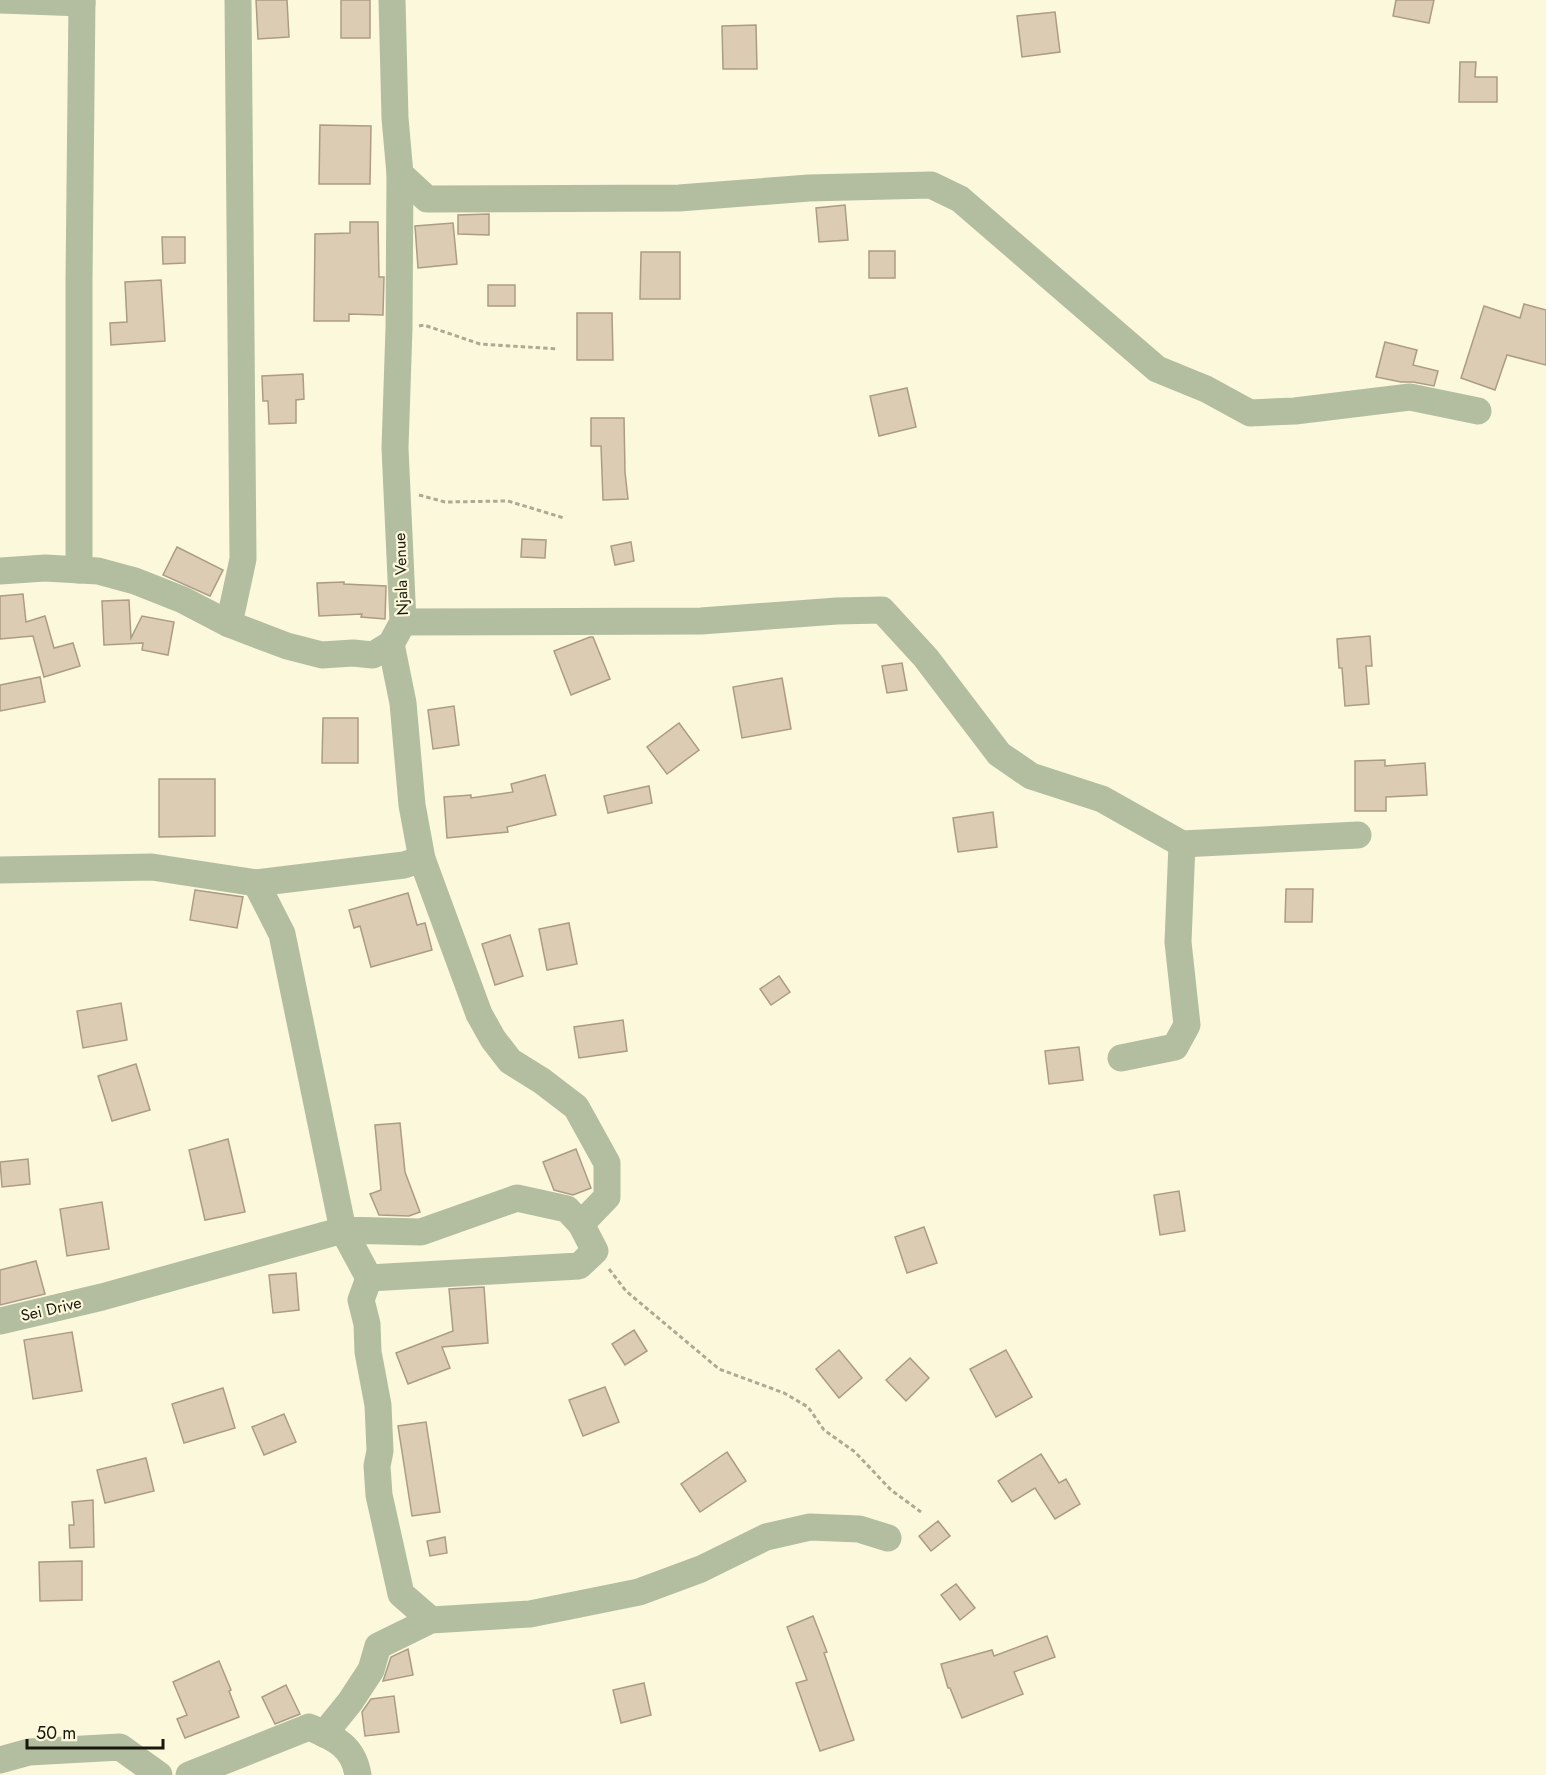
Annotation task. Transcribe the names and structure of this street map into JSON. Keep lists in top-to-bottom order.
{
  "streets": {
    "street": ["Njala Venue", "Sei Drive"]
  },
  "crossings": [
    ["Njala Venue", "Sei Drive"]
  ],
  "scale_bar": "50 m"
}
